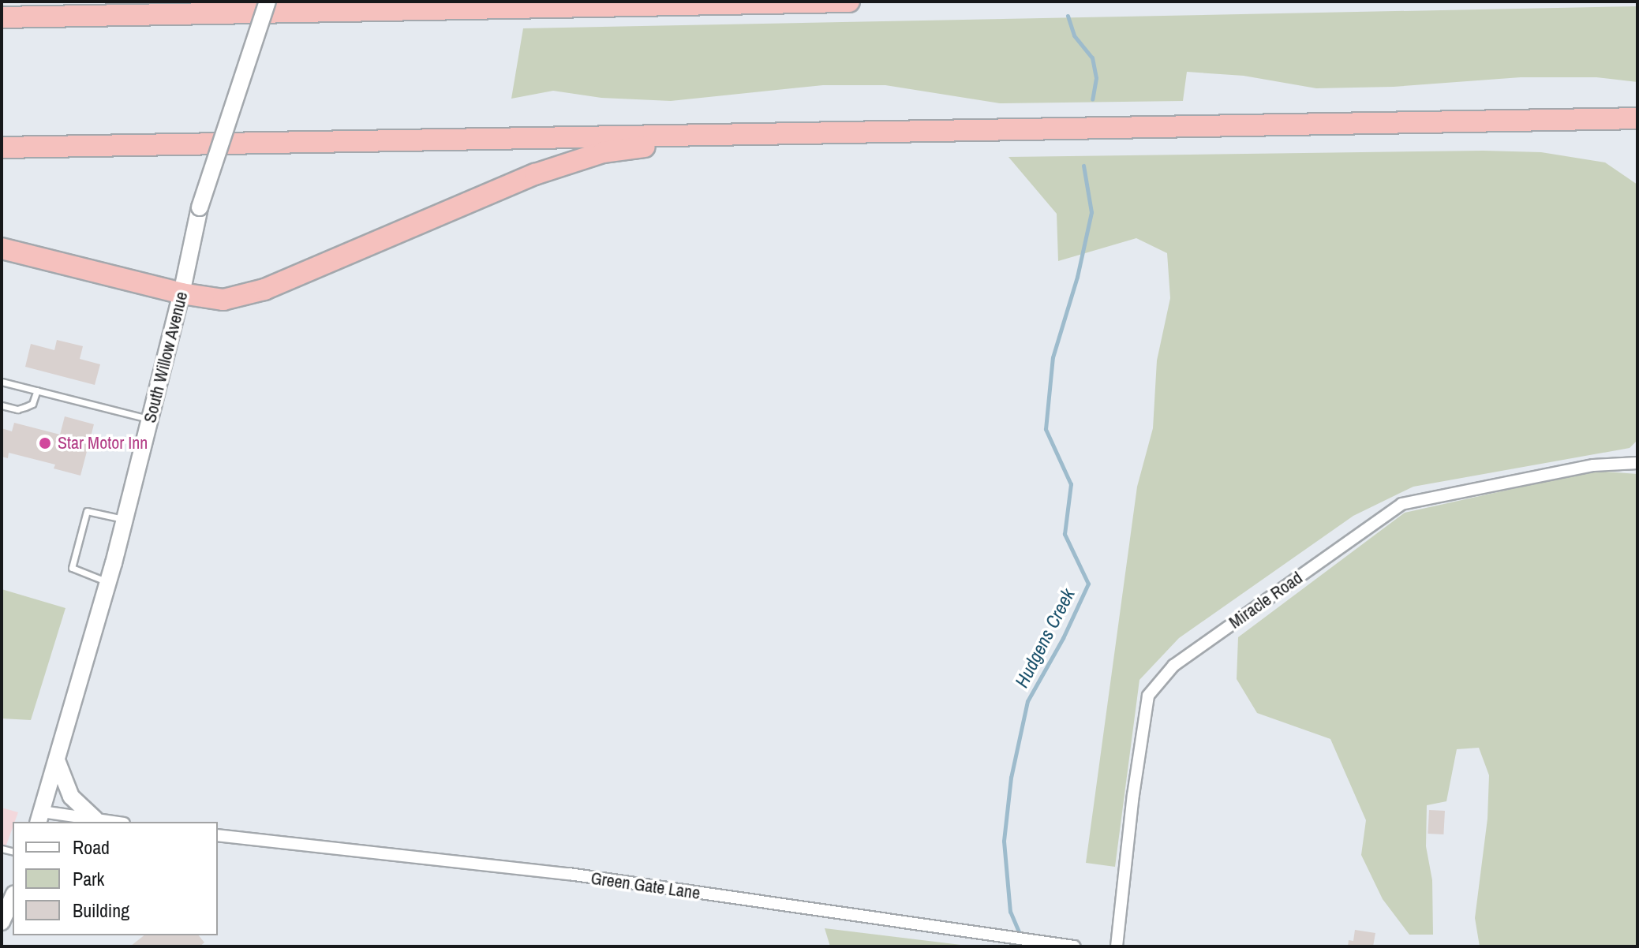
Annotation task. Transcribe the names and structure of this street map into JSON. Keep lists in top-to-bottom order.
{
  "streets": {
    "main road": ["South Willow Avenue"],
    "street": ["Miracle Road", "Green Gate Lane"]
  },
  "water": ["Hudgens Creek"],
  "places": ["Star Motor Inn"],
  "legend": ["Road", "Park", "Building"]
}
